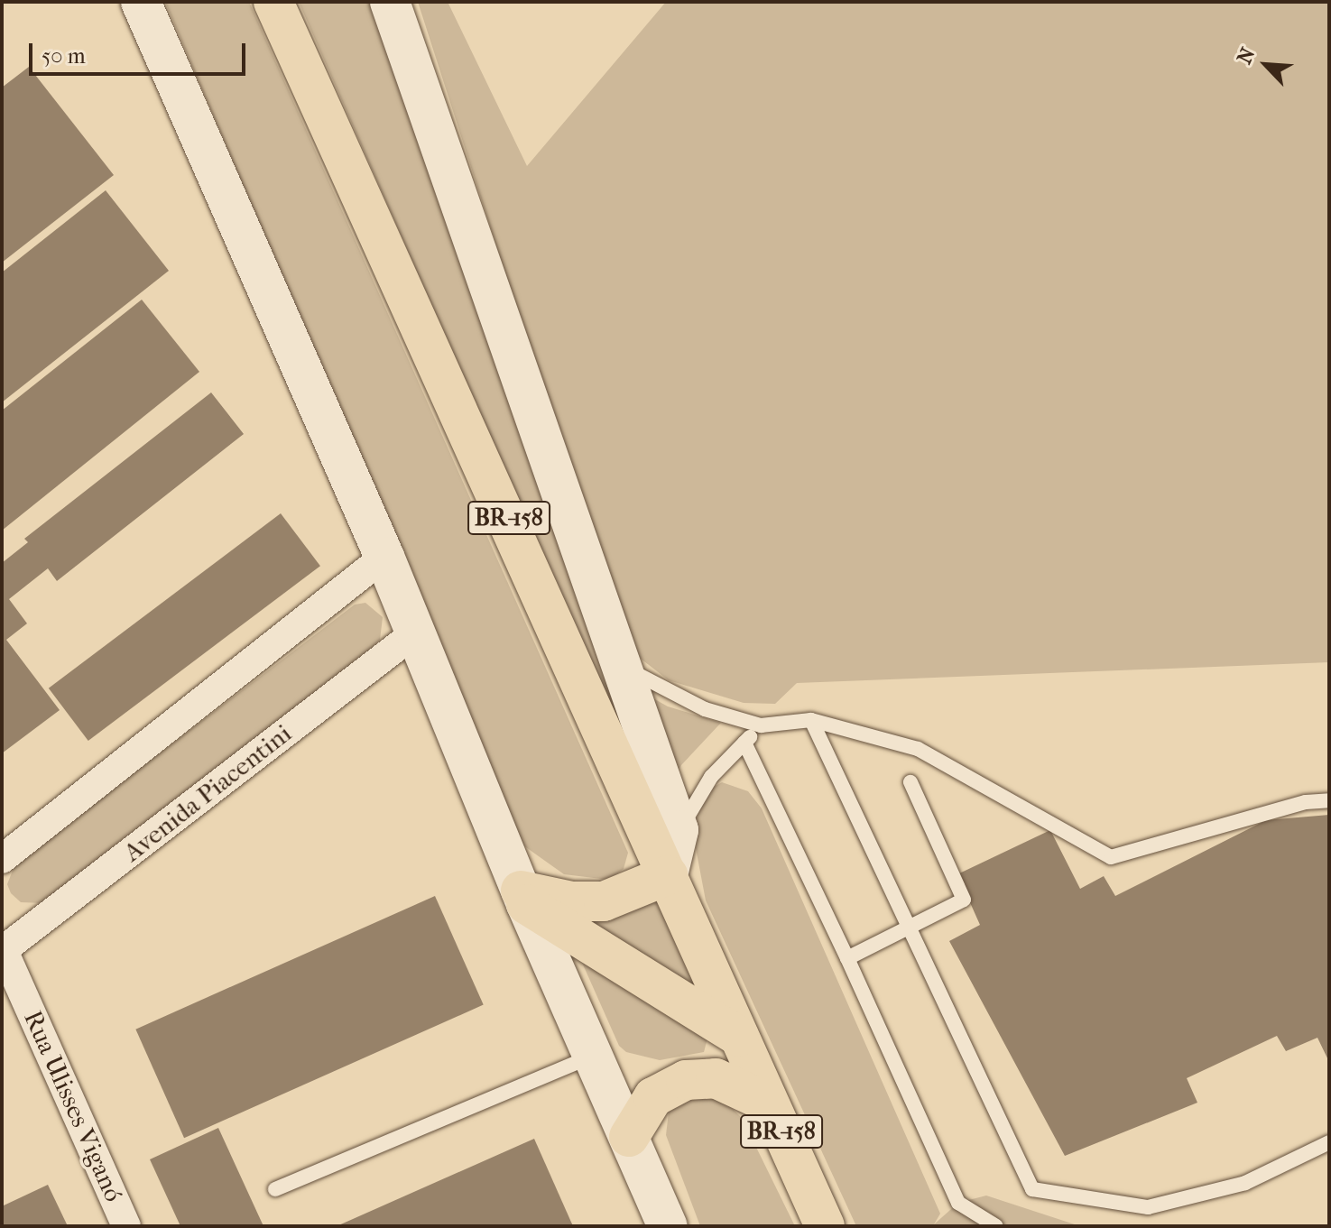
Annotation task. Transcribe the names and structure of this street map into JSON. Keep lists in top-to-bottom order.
{
  "streets": {
    "highway": ["BR-158"],
    "street": ["Avenida Piacentini", "Rua Ulisses Viganó"]
  },
  "crossings": [
    ["Avenida Piacentini", "Rua Ulisses Viganó"]
  ],
  "scale_bar": "50 m",
  "north": "top left"
}
